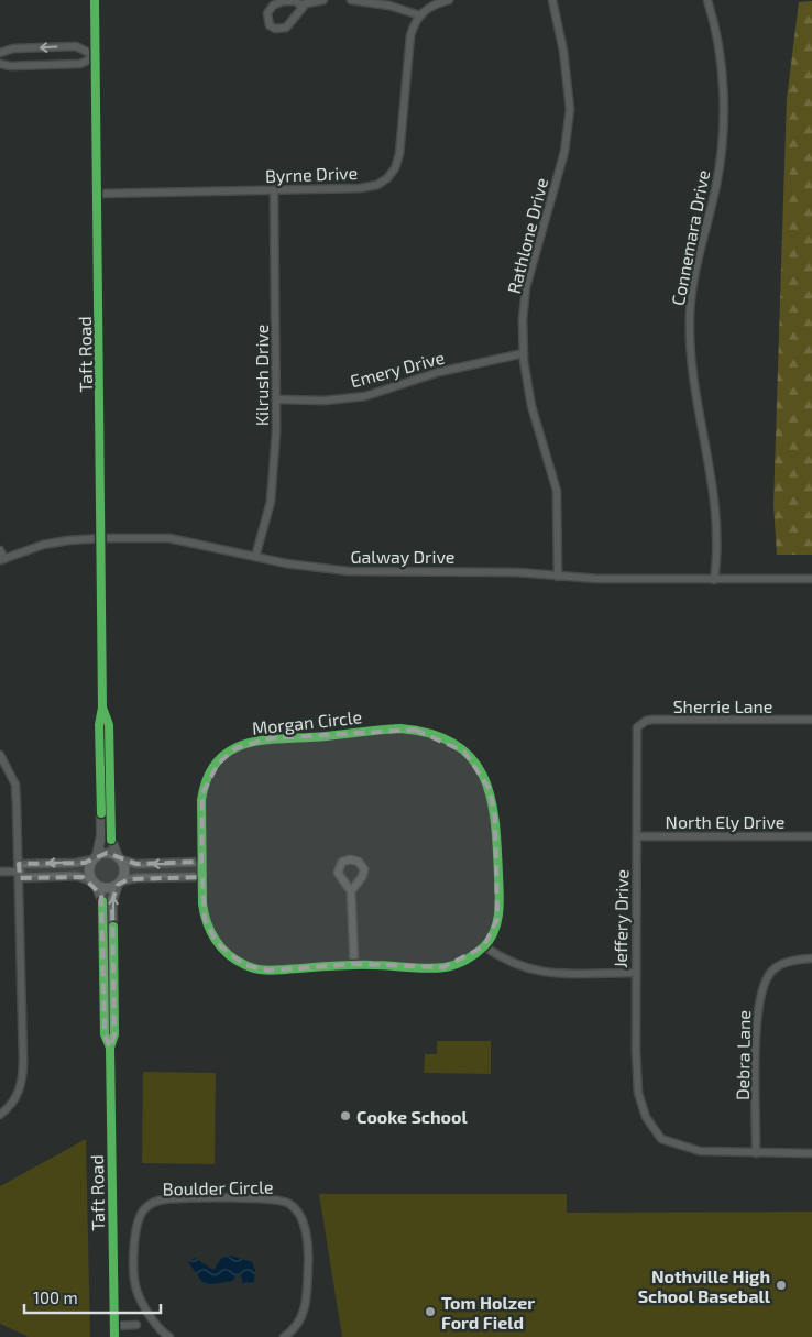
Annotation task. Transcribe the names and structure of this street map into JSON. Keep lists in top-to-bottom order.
{
  "streets": {
    "street": [
      "Byrne Drive",
      "Rathlone Drive",
      "Connemara Drive",
      "Taft Road",
      "Emery Drive",
      "Kilrush Drive",
      "Galway Drive",
      "Sherrie Lane",
      "Morgan Circle",
      "North Ely Drive",
      "Jeffery Drive",
      "Debra Lane",
      "Boulder Circle"
    ]
  },
  "crossings": [
    ["Byrne Drive", "Taft Road"],
    ["Byrne Drive", "Kilrush Drive"],
    ["Rathlone Drive", "Emery Drive"],
    ["Rathlone Drive", "Galway Drive"],
    ["Connemara Drive", "Galway Drive"],
    ["Taft Road", "Galway Drive"],
    ["Emery Drive", "Kilrush Drive"],
    ["Kilrush Drive", "Galway Drive"],
    ["Sherrie Lane", "Jeffery Drive"],
    ["North Ely Drive", "Jeffery Drive"],
    ["Jeffery Drive", "Debra Lane"]
  ],
  "places": ["Cooke School", "Nothville High School Baseball", "Tom Holzer Ford Field"],
  "scale_bar": "100 m"
}
